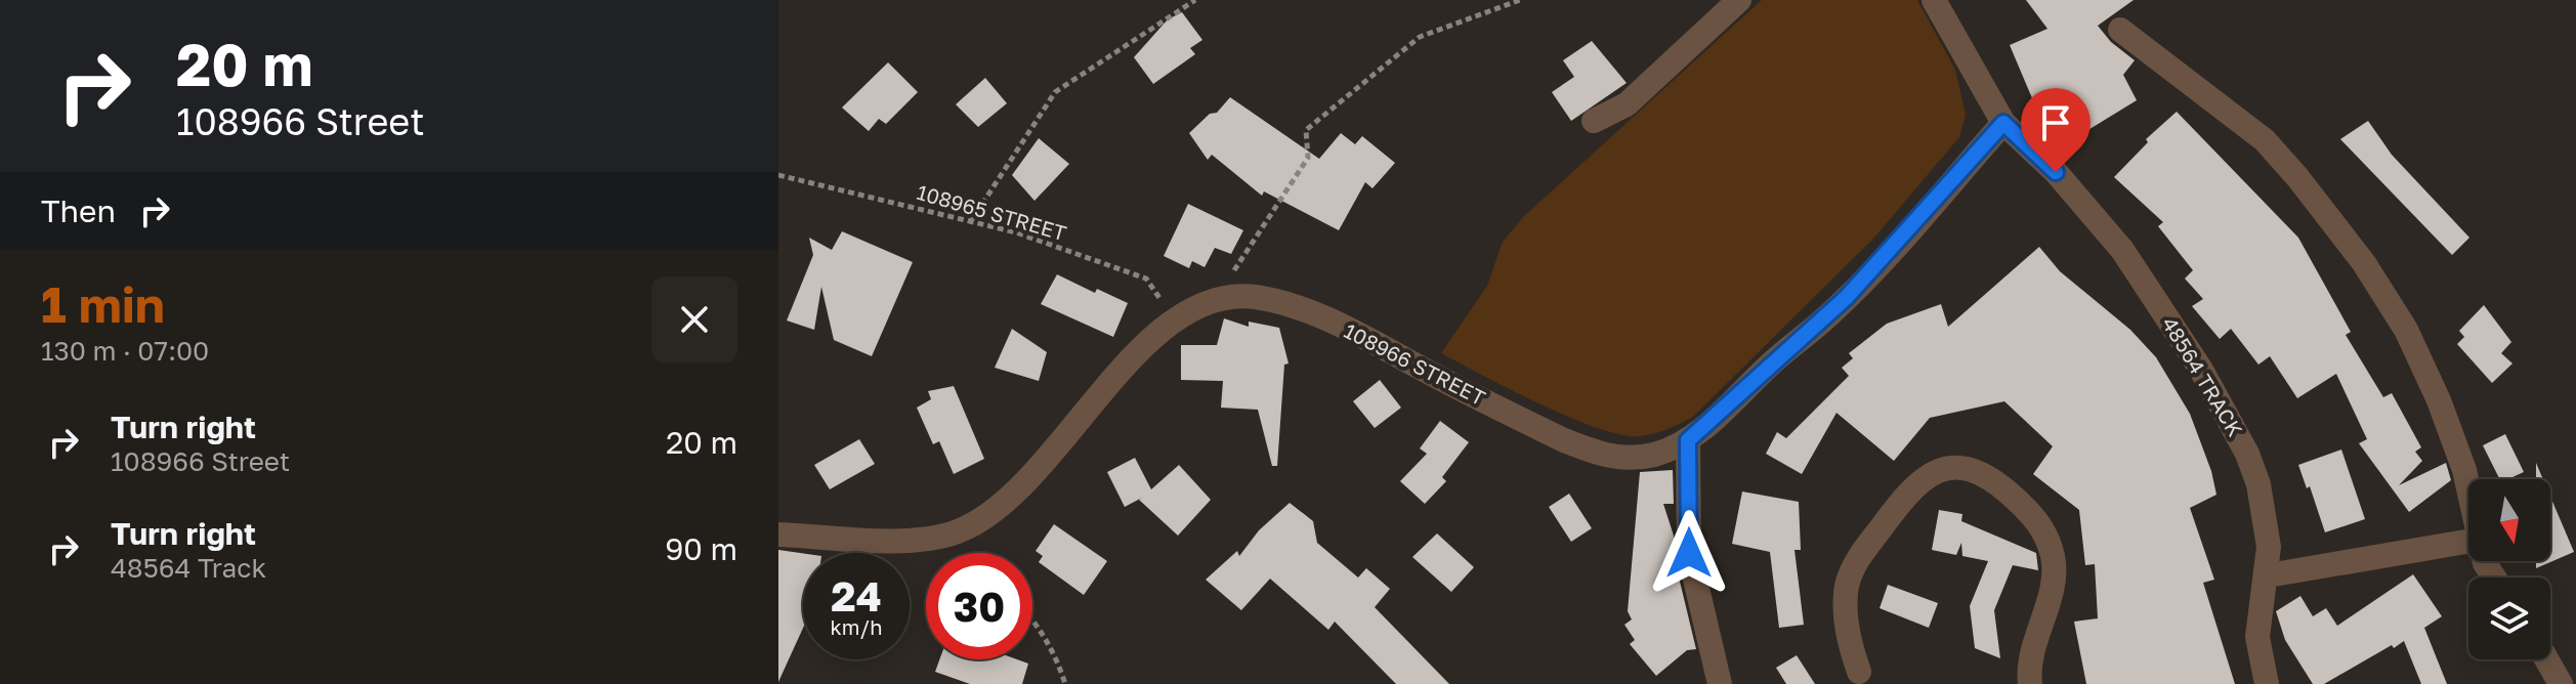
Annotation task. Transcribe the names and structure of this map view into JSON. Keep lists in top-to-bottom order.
{
  "streets": {
    "street": ["108966 STREET", "48564 TRACK"],
    "path": ["108965 STREET"]
  },
  "crossings": [
    ["108965 STREET", "108966 STREET"],
    ["108966 STREET", "48564 TRACK"]
  ],
  "north": "bottom",
  "page": {
    "turn": ["20 m", "108966 Street"],
    "then": "Then",
    "heading": ["1 min", "130 m · 07:00"],
    "list": [
      {
        "name": "Turn right",
        "note": "108966 Street",
        "value": "20 m"
      },
      {
        "name": "Turn right",
        "note": "48564 Track",
        "value": "90 m"
      }
    ],
    "speed": "24 km/h",
    "limit": "30"
  }
}
